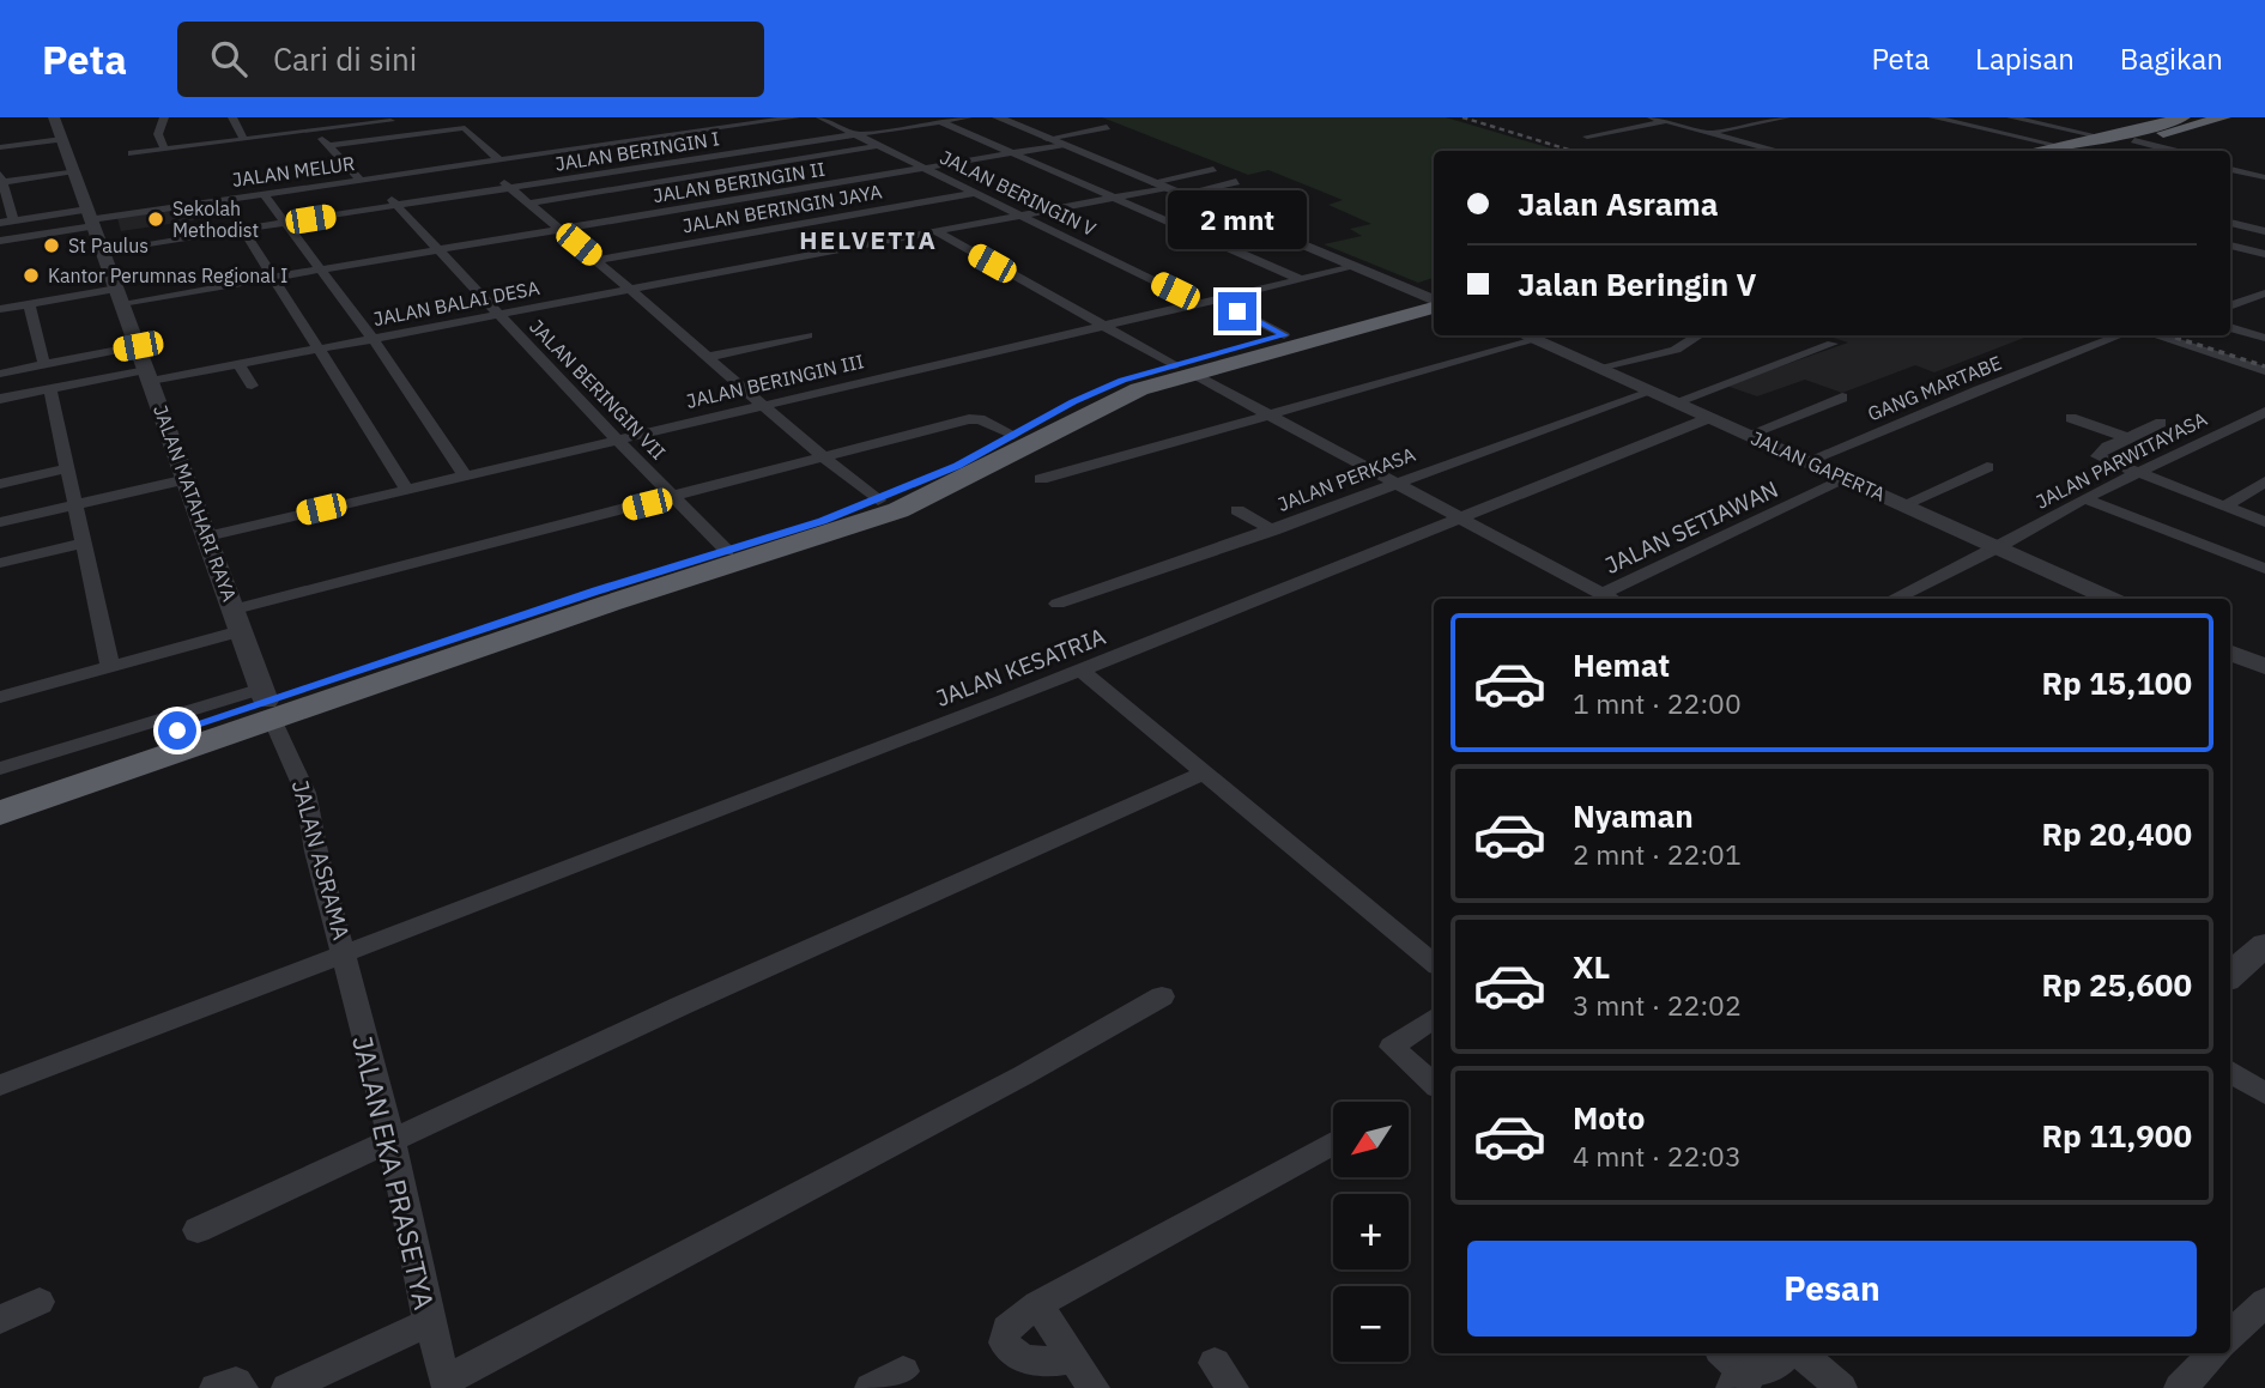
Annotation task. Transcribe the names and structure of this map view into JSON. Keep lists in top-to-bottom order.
{
  "streets": {
    "street": [
      "JALAN BERINGIN I",
      "JALAN MELUR",
      "JALAN BERINGIN II",
      "JALAN BERINGIN V",
      "JALAN BERINGIN JAYA",
      "JALAN BALAI DESA",
      "JALAN BERINGIN III",
      "GANG MARTABE",
      "JALAN BERINGIN VII",
      "JALAN PARWITAYASA",
      "JALAN GAPERTA",
      "JALAN PERKASA",
      "JALAN MATAHARI RAYA",
      "JALAN SETIAWAN",
      "JALAN KESATRIA",
      "JALAN ASRAMA",
      "JALAN EKA PRASETYA"
    ]
  },
  "crossings": [
    ["JALAN BERINGIN I", "JALAN BERINGIN V"],
    ["JALAN BERINGIN I", "JALAN BERINGIN VII"],
    ["JALAN BERINGIN I", "JALAN MATAHARI RAYA"],
    ["JALAN MELUR", "JALAN BERINGIN VII"],
    ["JALAN MELUR", "JALAN MATAHARI RAYA"],
    ["JALAN BERINGIN II", "JALAN BERINGIN V"],
    ["JALAN BERINGIN II", "JALAN BERINGIN VII"],
    ["JALAN BERINGIN II", "JALAN MATAHARI RAYA"],
    ["JALAN BERINGIN V", "JALAN BERINGIN JAYA"],
    ["JALAN BERINGIN V", "JALAN BALAI DESA"],
    ["JALAN BERINGIN V", "JALAN BERINGIN III"],
    ["JALAN BALAI DESA", "JALAN BERINGIN VII"],
    ["JALAN BALAI DESA", "JALAN MATAHARI RAYA"],
    ["JALAN BERINGIN III", "JALAN BERINGIN VII"],
    ["JALAN BERINGIN III", "JALAN MATAHARI RAYA"],
    ["GANG MARTABE", "JALAN GAPERTA"],
    ["JALAN PARWITAYASA", "JALAN GAPERTA"],
    ["JALAN GAPERTA", "JALAN PERKASA"],
    ["JALAN GAPERTA", "JALAN SETIAWAN"],
    ["JALAN GAPERTA", "JALAN KESATRIA"],
    ["JALAN MATAHARI RAYA", "JALAN ASRAMA"],
    ["JALAN KESATRIA", "JALAN ASRAMA"],
    ["JALAN KESATRIA", "JALAN EKA PRASETYA"],
    ["JALAN ASRAMA", "JALAN EKA PRASETYA"]
  ],
  "districts": ["HELVETIA"],
  "places": ["Sekolah Methodist", "St Paulus", "Kantor Perumnas Regional I"],
  "north": "bottom left",
  "page": {
    "header": "Peta",
    "search": "Cari di sini",
    "nav": ["Peta", "Lapisan", "Bagikan"],
    "banner": ["Jalan Asrama", "Jalan Beringin V"],
    "bubble": "2 mnt",
    "list": [
      {
        "name": "Hemat",
        "note": "1 mnt · 22:00",
        "value": "Rp 15,100"
      },
      {
        "name": "Nyaman",
        "note": "2 mnt · 22:01",
        "value": "Rp 20,400"
      },
      {
        "name": "XL",
        "note": "3 mnt · 22:02",
        "value": "Rp 25,600"
      },
      {
        "name": "Moto",
        "note": "4 mnt · 22:03",
        "value": "Rp 11,900"
      }
    ],
    "map_buttons": ["+", "−"],
    "buttons": "Pesan"
  }
}
